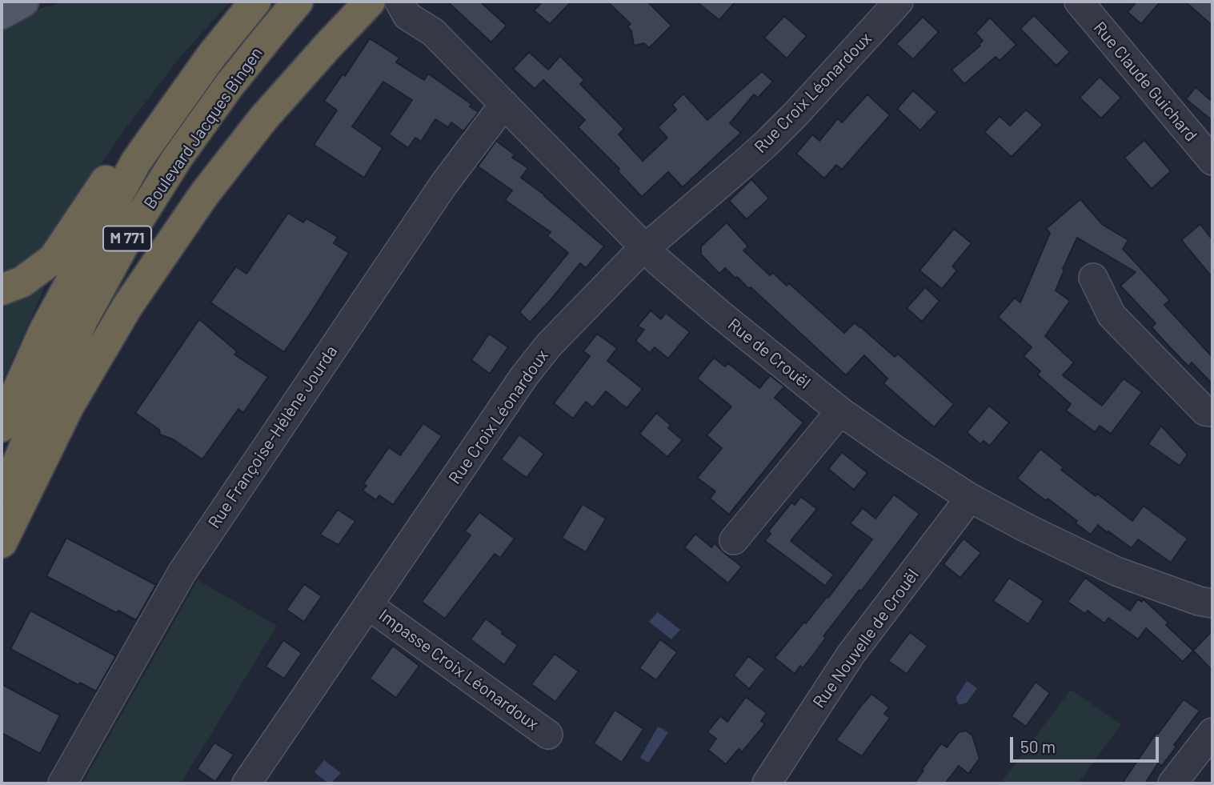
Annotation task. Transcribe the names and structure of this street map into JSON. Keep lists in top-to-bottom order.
{
  "streets": {
    "highway": ["Boulevard Jacques Bingen", "M 771"],
    "street": [
      "Rue Claude Guichard",
      "Rue Croix Léonardoux",
      "Rue de Crouël",
      "Rue Françoise-Hélène Jourda",
      "Rue Nouvelle de Crouël",
      "Impasse Croix Léonardoux"
    ]
  },
  "crossings": [
    ["Rue Croix Léonardoux", "Rue de Crouël"],
    ["Rue Croix Léonardoux", "Impasse Croix Léonardoux"],
    ["Rue de Crouël", "Rue Françoise-Hélène Jourda"],
    ["Rue de Crouël", "Rue Nouvelle de Crouël"]
  ],
  "scale_bar": "50 m"
}
